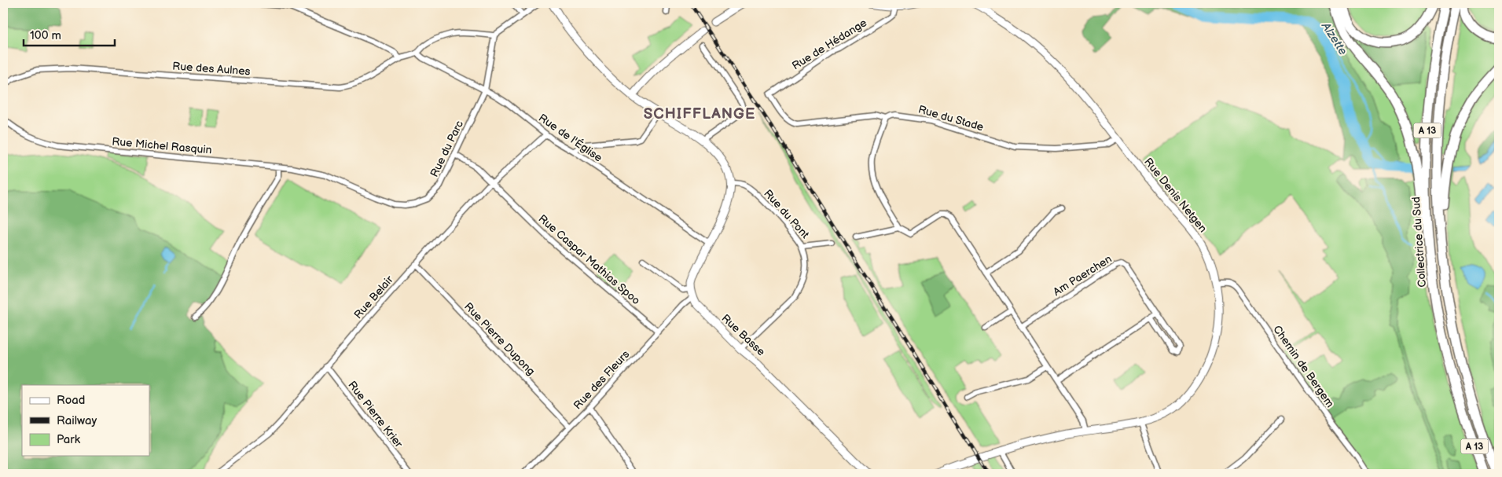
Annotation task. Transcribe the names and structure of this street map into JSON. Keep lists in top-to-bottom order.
{
  "streets": {
    "highway": ["A 13", "Collectrice du Sud"],
    "street": [
      "Rue de Hédange",
      "Rue des Aulnes",
      "Rue du Stade",
      "Rue de l'Église",
      "Rue Michel Rasquin",
      "Rue du Parc",
      "Rue Denis Netgen",
      "Rue du Pont",
      "Rue Caspar Mathias Spoo",
      "Am Paerchen",
      "Rue Belair",
      "Rue Basse",
      "Rue Pierre Dupong",
      "Chemin de Bergem",
      "Rue des Fleurs",
      "Rue Pierre Krier"
    ]
  },
  "crossings": [
    ["Rue de Hédange", "Rue du Stade"],
    ["Rue des Aulnes", "Rue de l'Église"],
    ["Rue du Stade", "Rue Denis Netgen"],
    ["A 13", "Collectrice du Sud"],
    ["Rue de l'Église", "Rue du Parc"],
    ["Rue de l'Église", "Rue Belair"],
    ["Rue de l'Église", "Rue Basse"],
    ["Rue Michel Rasquin", "Rue du Parc"],
    ["Rue du Parc", "Rue Caspar Mathias Spoo"],
    ["Rue Denis Netgen", "Chemin de Bergem"],
    ["Rue du Pont", "Rue Basse"],
    ["Rue Caspar Mathias Spoo", "Rue Belair"],
    ["Rue Caspar Mathias Spoo", "Rue des Fleurs"],
    ["Rue Belair", "Rue Pierre Dupong"],
    ["Rue Belair", "Rue Pierre Krier"],
    ["Rue Basse", "Rue des Fleurs"],
    ["Rue Pierre Dupong", "Rue des Fleurs"]
  ],
  "districts": ["SCHIFFLANGE"],
  "water": ["Alzette"],
  "legend": ["Road", "Railway", "Park"],
  "scale_bar": "100 m"
}
